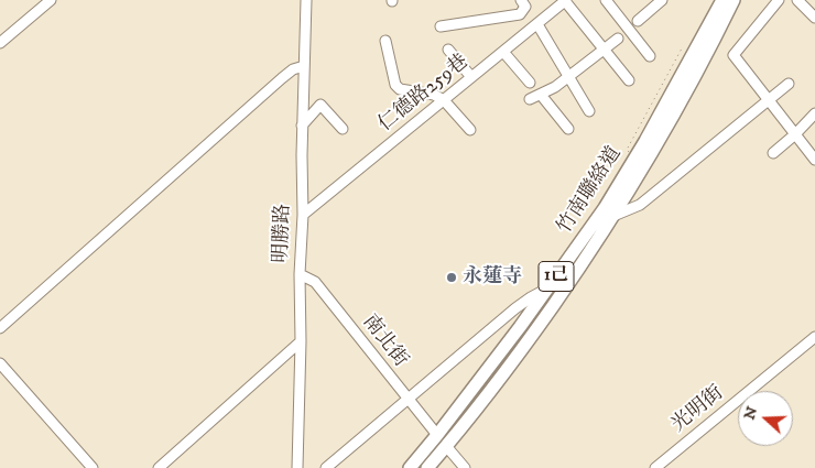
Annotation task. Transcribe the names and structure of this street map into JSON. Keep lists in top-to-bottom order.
{
  "streets": {
    "main road": ["竹南聯絡道", "1己"],
    "street": [
      "仁德路259巷",
      "明勝路",
      "南北街",
      "光明街"
    ]
  },
  "crossings": [
    ["仁德路259巷", "明勝路"],
    ["竹南聯絡道", "南北街"],
    ["明勝路", "南北街"]
  ],
  "places": ["永蓮寺"],
  "north": "left"
}
